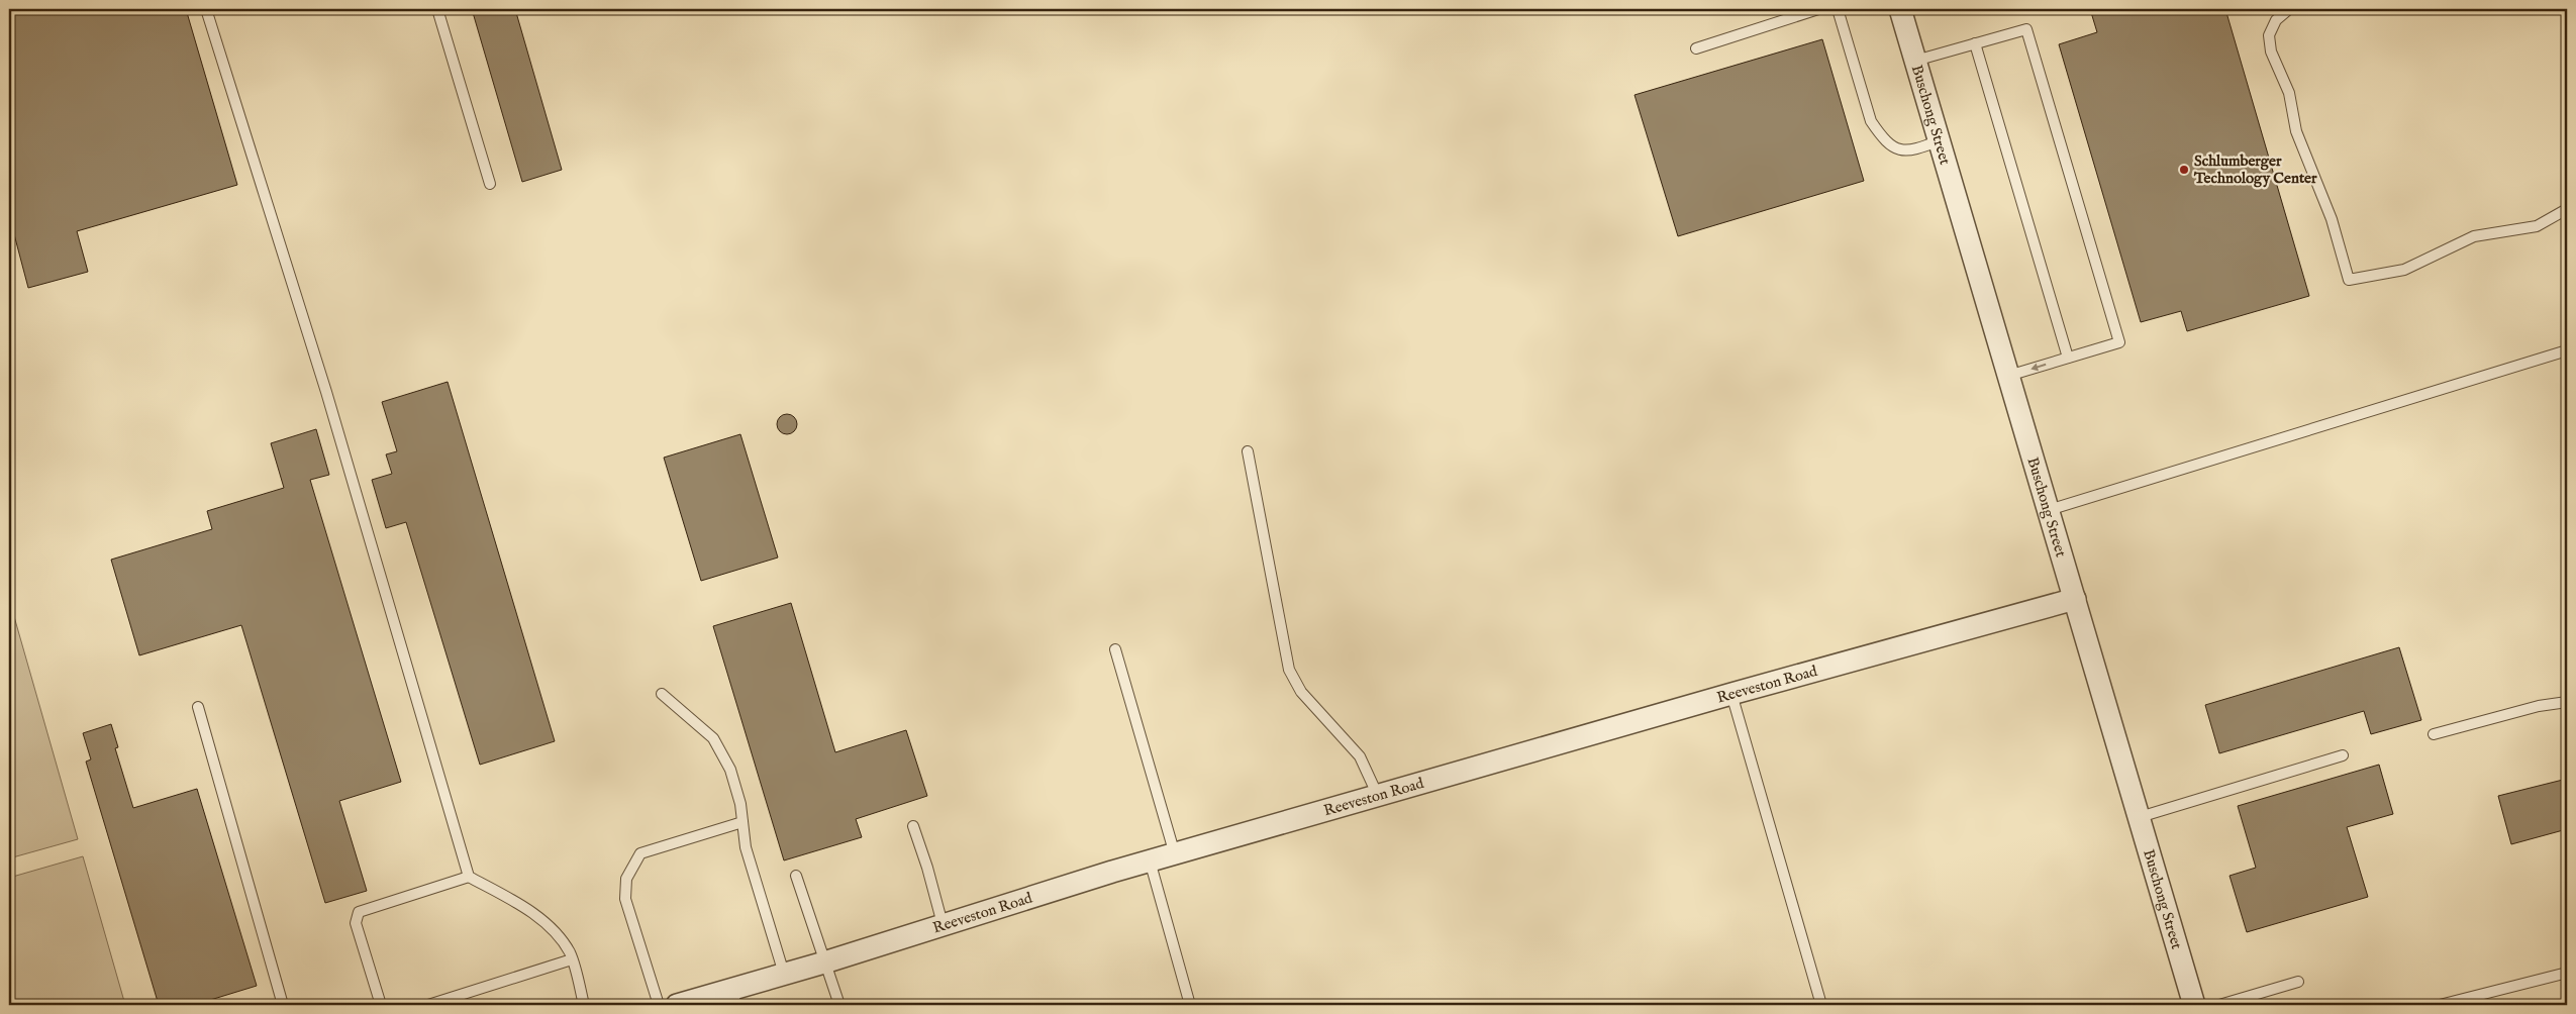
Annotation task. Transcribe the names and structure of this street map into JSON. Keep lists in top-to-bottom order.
{
  "streets": {
    "street": ["Buschong Street", "Reeveston Road"]
  },
  "crossings": [
    ["Buschong Street", "Reeveston Road"]
  ],
  "places": ["Schlumberger Technology Center"]
}
